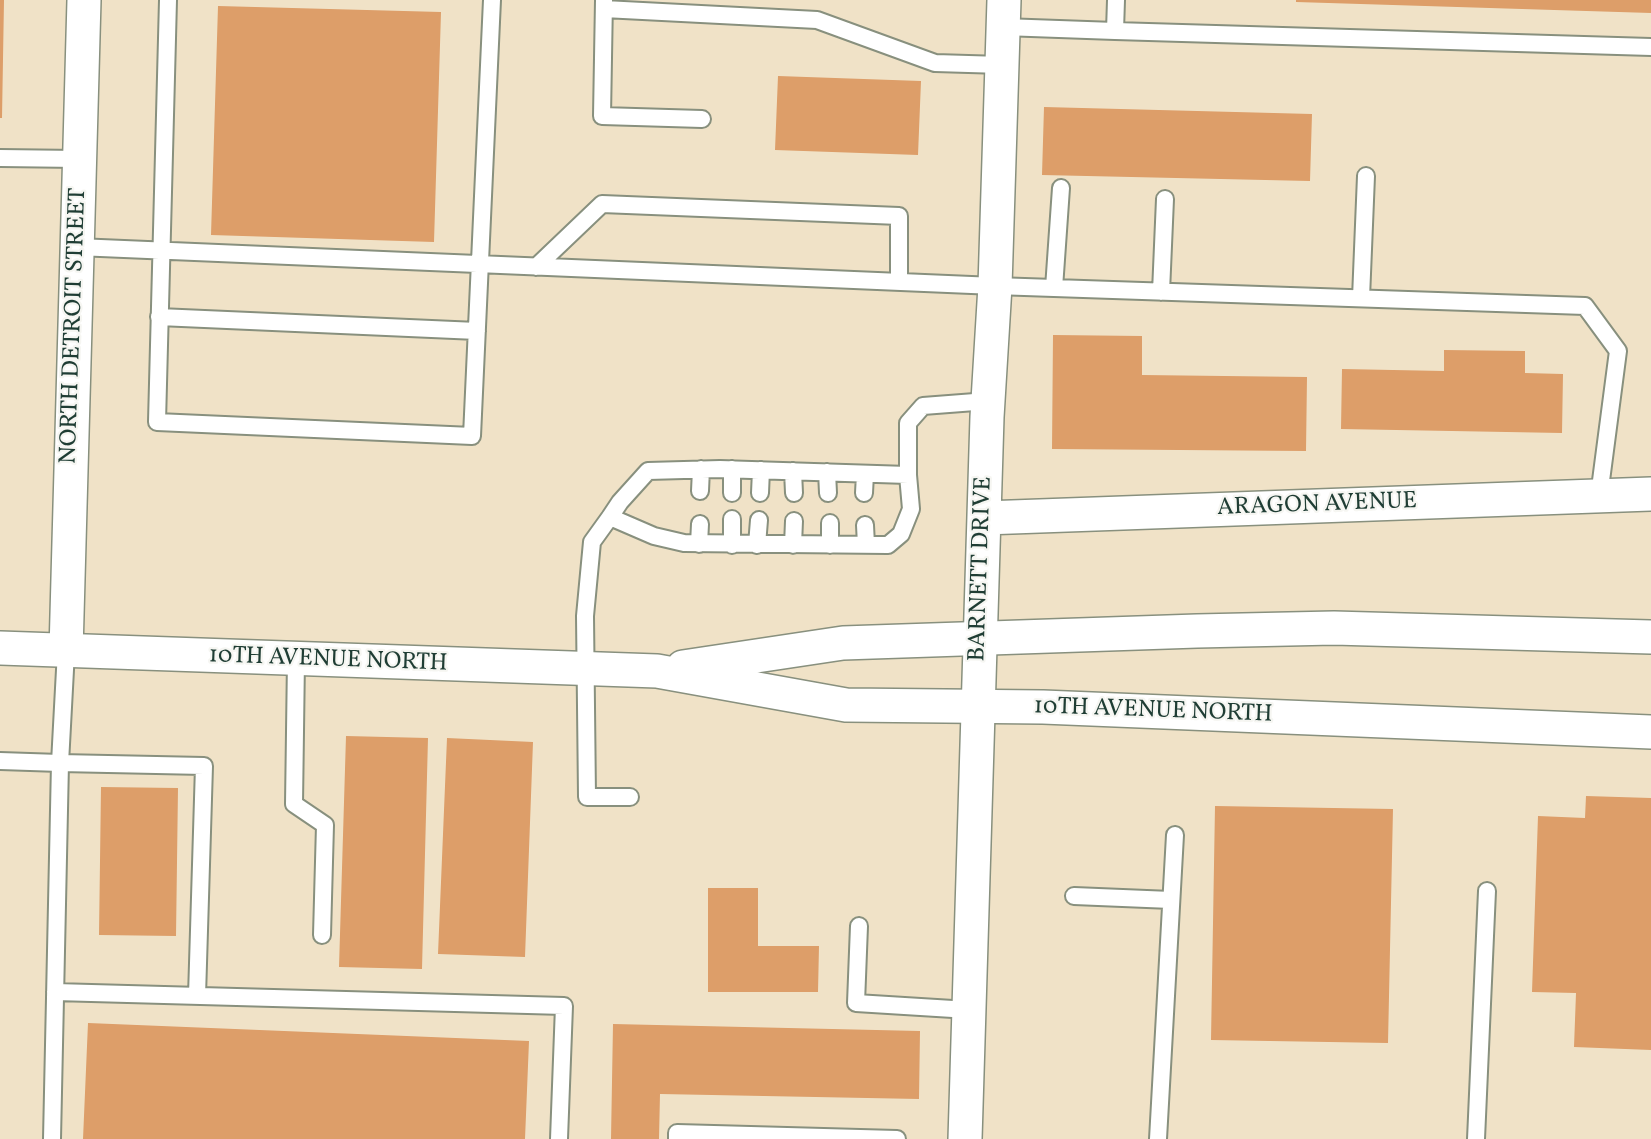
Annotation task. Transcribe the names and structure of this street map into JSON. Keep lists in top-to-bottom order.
{
  "streets": {
    "street": [
      "NORTH DETROIT STREET",
      "ARAGON AVENUE",
      "BARNETT DRIVE",
      "10TH AVENUE NORTH"
    ]
  },
  "crossings": [
    ["NORTH DETROIT STREET", "10TH AVENUE NORTH"],
    ["ARAGON AVENUE", "BARNETT DRIVE"],
    ["BARNETT DRIVE", "10TH AVENUE NORTH"]
  ]
}
